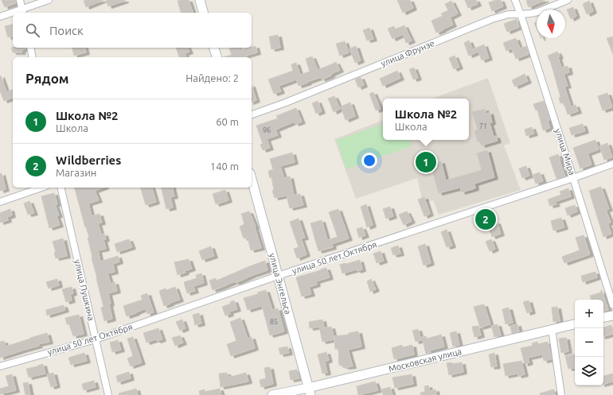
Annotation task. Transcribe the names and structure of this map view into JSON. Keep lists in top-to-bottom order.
{
  "streets": {
    "street": [
      "улица Фрунзе",
      "улица Мира",
      "улица 50 лет Октября",
      "улица Энгельса",
      "улица Пушкина",
      "Московская улица"
    ]
  },
  "crossings": [
    ["улица Фрунзе", "улица Мира"],
    ["улица Мира", "улица 50 лет Октября"],
    ["улица 50 лет Октября", "улица Энгельса"],
    ["улица 50 лет Октября", "улица Пушкина"],
    ["улица Энгельса", "Московская улица"]
  ],
  "house_numbers": ["71", "96", "85"],
  "north": "bottom",
  "page": {
    "search": "Поиск",
    "heading": ["Рядом", "Найдено: 2"],
    "popup": ["Школа №2", "Школа"],
    "list": [
      {
        "mark": "1",
        "name": "Школа №2",
        "note": "Школа",
        "value": "60 m"
      },
      {
        "mark": "2",
        "name": "Wildberries",
        "note": "Магазин",
        "value": "140 m"
      }
    ],
    "pins": ["1", "2"],
    "map_buttons": ["+", "−"]
  }
}
